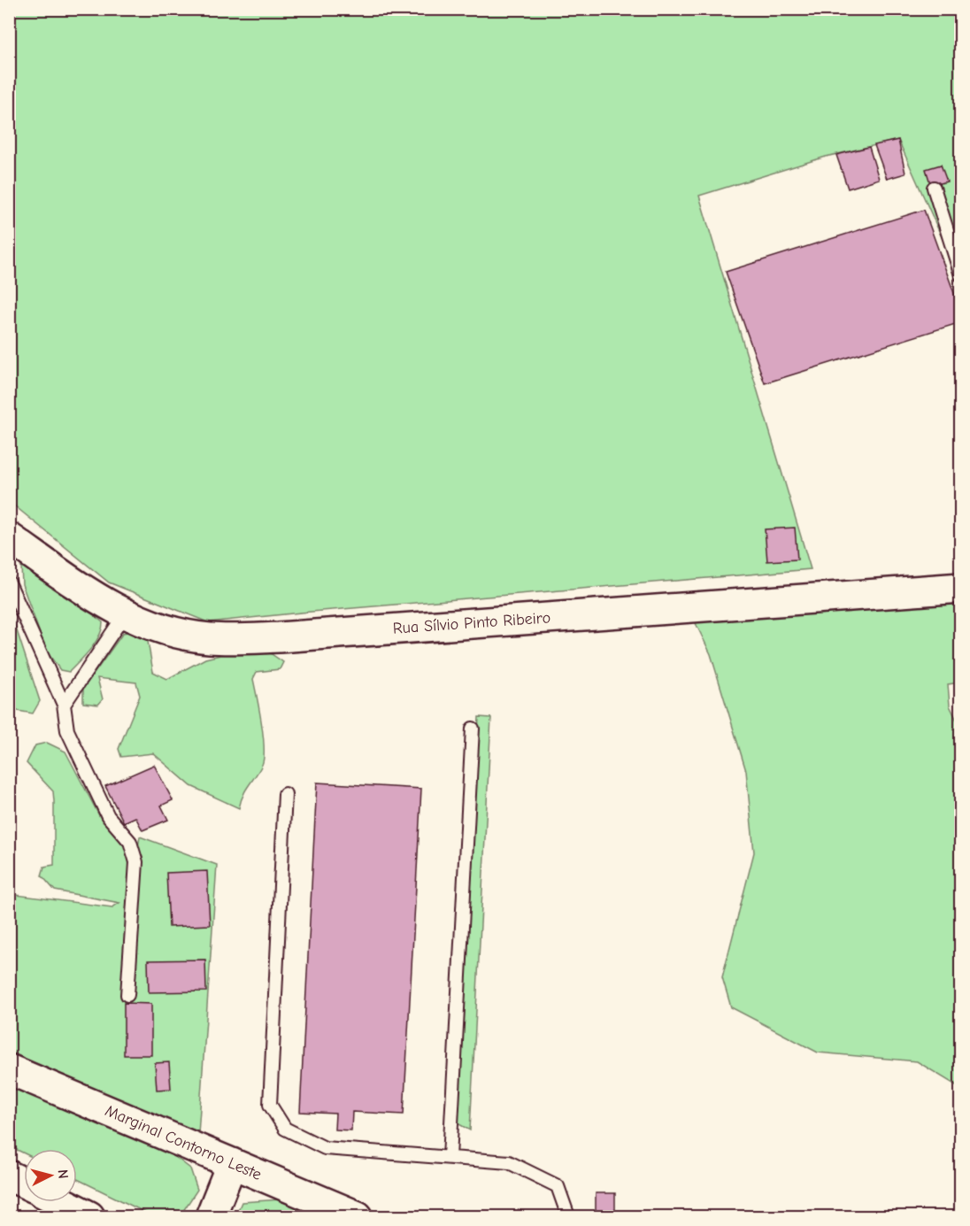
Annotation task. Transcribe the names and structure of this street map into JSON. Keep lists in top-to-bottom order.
{
  "streets": {
    "main road": ["Rua Sílvio Pinto Ribeiro", "Marginal Contorno Leste"]
  },
  "north": "right"
}
